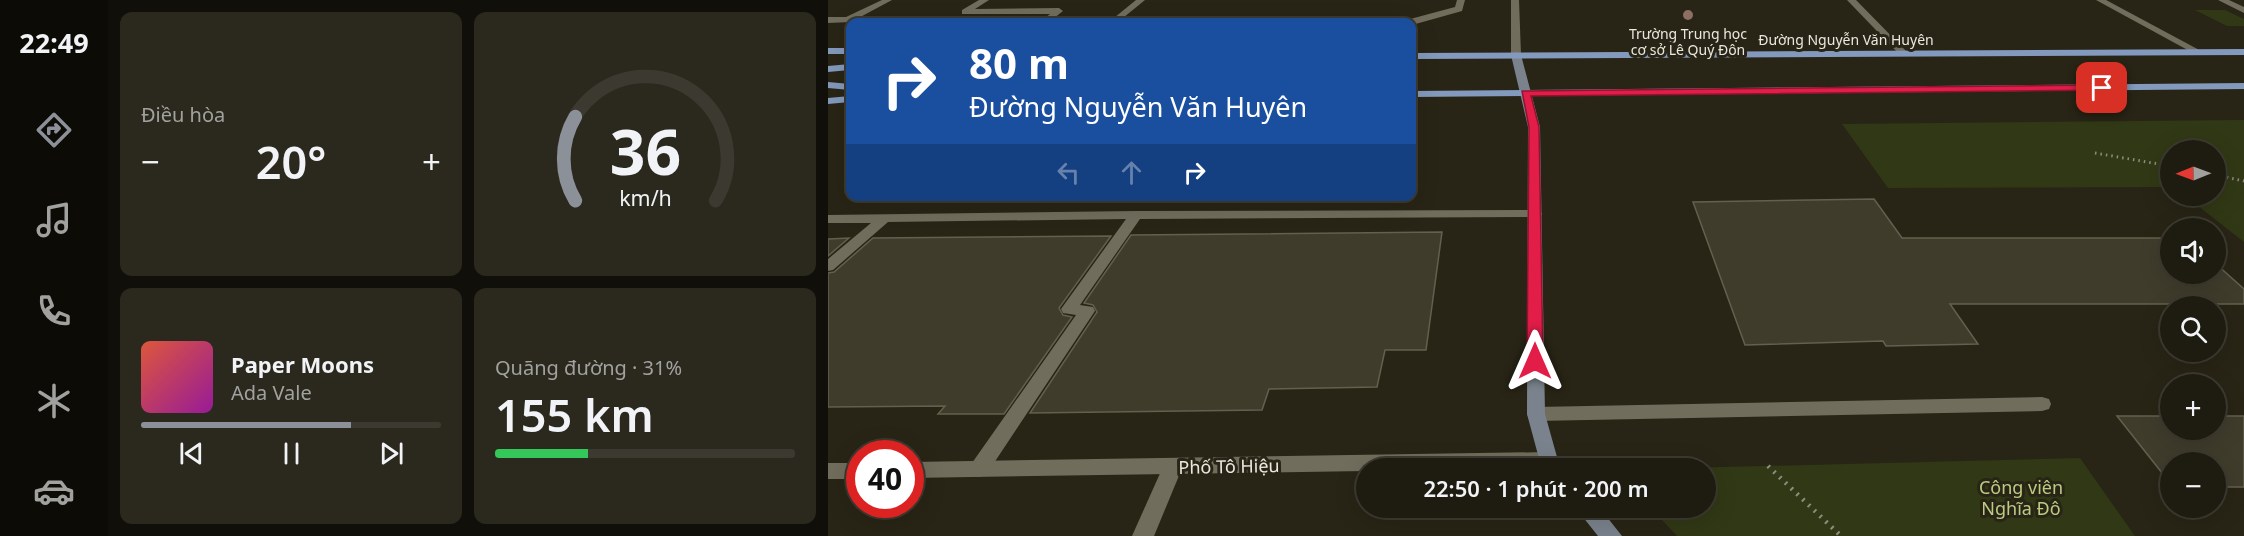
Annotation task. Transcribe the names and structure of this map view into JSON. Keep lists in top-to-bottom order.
{
  "streets": {
    "main road": ["Đường Nguyễn Văn Huyên"],
    "street": ["Phố Tô Hiệu"]
  },
  "crossings": [
    ["Đường Nguyễn Văn Huyên", "Phố Tô Hiệu"]
  ],
  "parks": ["Công viên Nghĩa Đô"],
  "places": ["Trường Trung học cơ sở Lê Quý Đôn"],
  "north": "left",
  "page": {
    "tabs": "22:49",
    "tile": [
      "Điều hòa",
      ["Quãng đường · 31%", "155 km"]
    ],
    "turn": ["80 m", "Đường Nguyễn Văn Huyên"],
    "heat": ["−", "20°", "+"],
    "map_buttons": ["+", "−"],
    "song": ["Paper Moons", "Ada Vale"],
    "limit": "40",
    "trip": "22:50 · 1 phút · 200 m",
    "gauge": ["36", "km/h"]
  }
}
